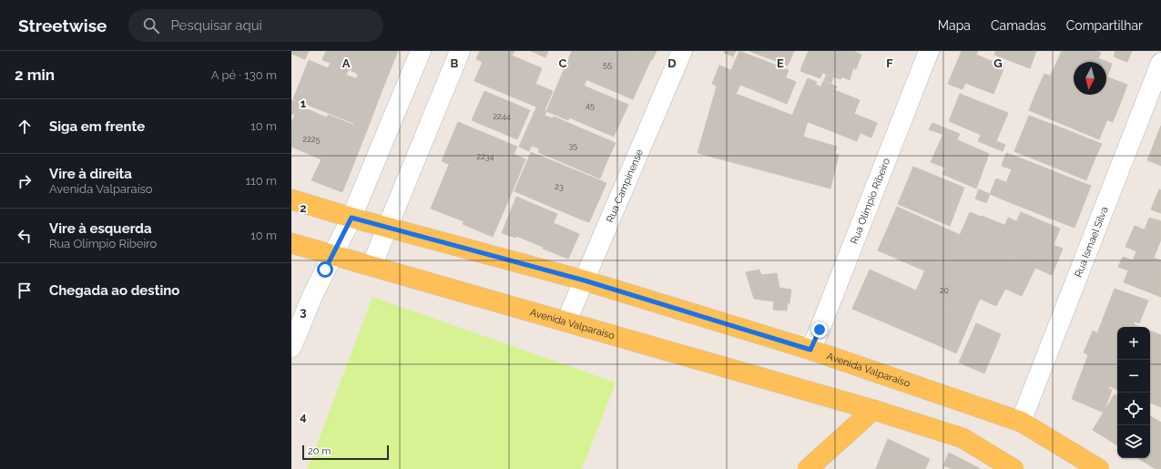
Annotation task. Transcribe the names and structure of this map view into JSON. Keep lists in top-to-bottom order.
{
  "streets": {
    "main road": ["Avenida Valparaíso"],
    "street": ["Rua Campinense", "Rua Olímpio Ribeiro", "Rua Ismael Silva"]
  },
  "crossings": [
    ["Rua Campinense", "Avenida Valparaíso"],
    ["Rua Olímpio Ribeiro", "Avenida Valparaíso"],
    ["Rua Ismael Silva", "Avenida Valparaíso"]
  ],
  "house_numbers": [
    "55",
    "45",
    "2244",
    "2225",
    "35",
    "2234",
    "23",
    "20"
  ],
  "scale_bar": "20 m",
  "north": "bottom",
  "page": {
    "header": "Streetwise",
    "search": "Pesquisar aqui",
    "nav": ["Mapa", "Camadas", "Compartilhar"],
    "heading": ["2 min", "A pé · 130 m"],
    "list": [
      ["Siga em frente", "10 m"],
      ["Vire à direita", "Avenida Valparaíso", "110 m"],
      ["Vire à esquerda", "Rua Olímpio Ribeiro", "10 m"],
      "Chegada ao destino"
    ],
    "map_buttons": ["+", "−"],
    "scale": "20 m"
  },
  "grid": {
    "columns": [
      "A",
      "B",
      "C",
      "D",
      "E",
      "F",
      "G"
    ],
    "rows": [
      "1",
      "2",
      "3",
      "4"
    ]
  }
}
